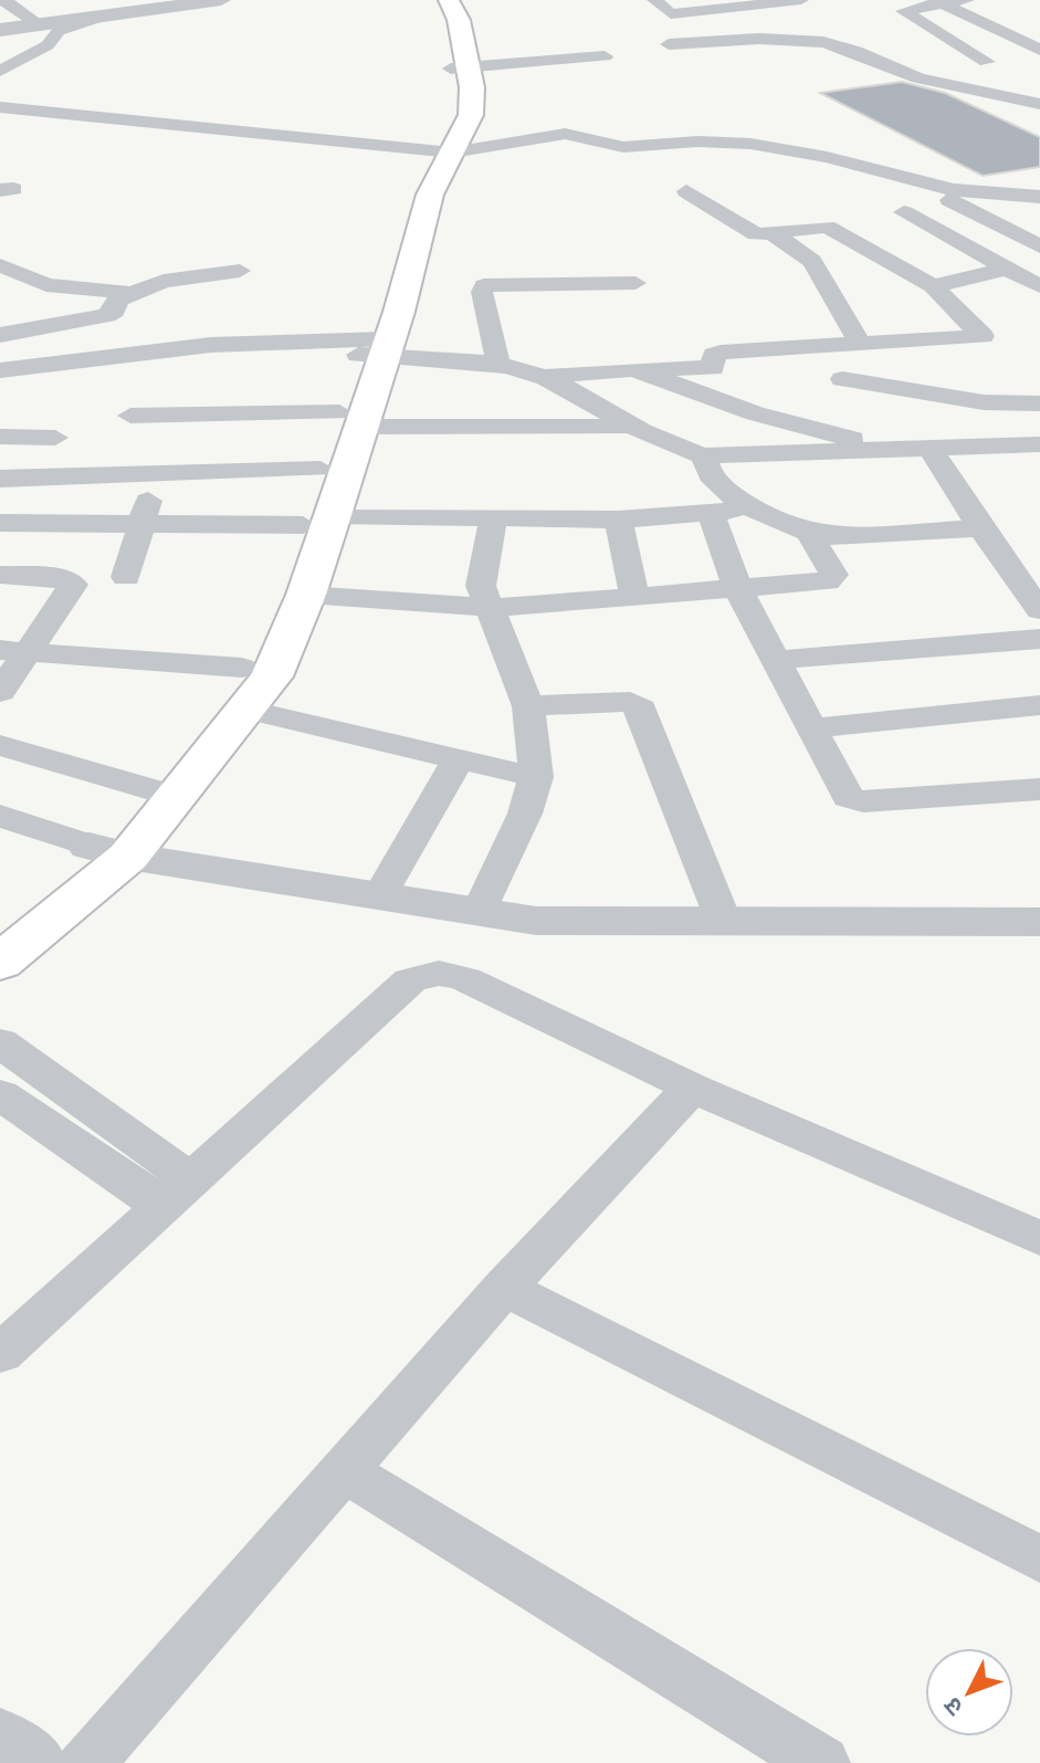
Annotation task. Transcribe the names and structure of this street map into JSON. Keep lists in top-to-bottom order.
{
  "north": "bottom left"
}
